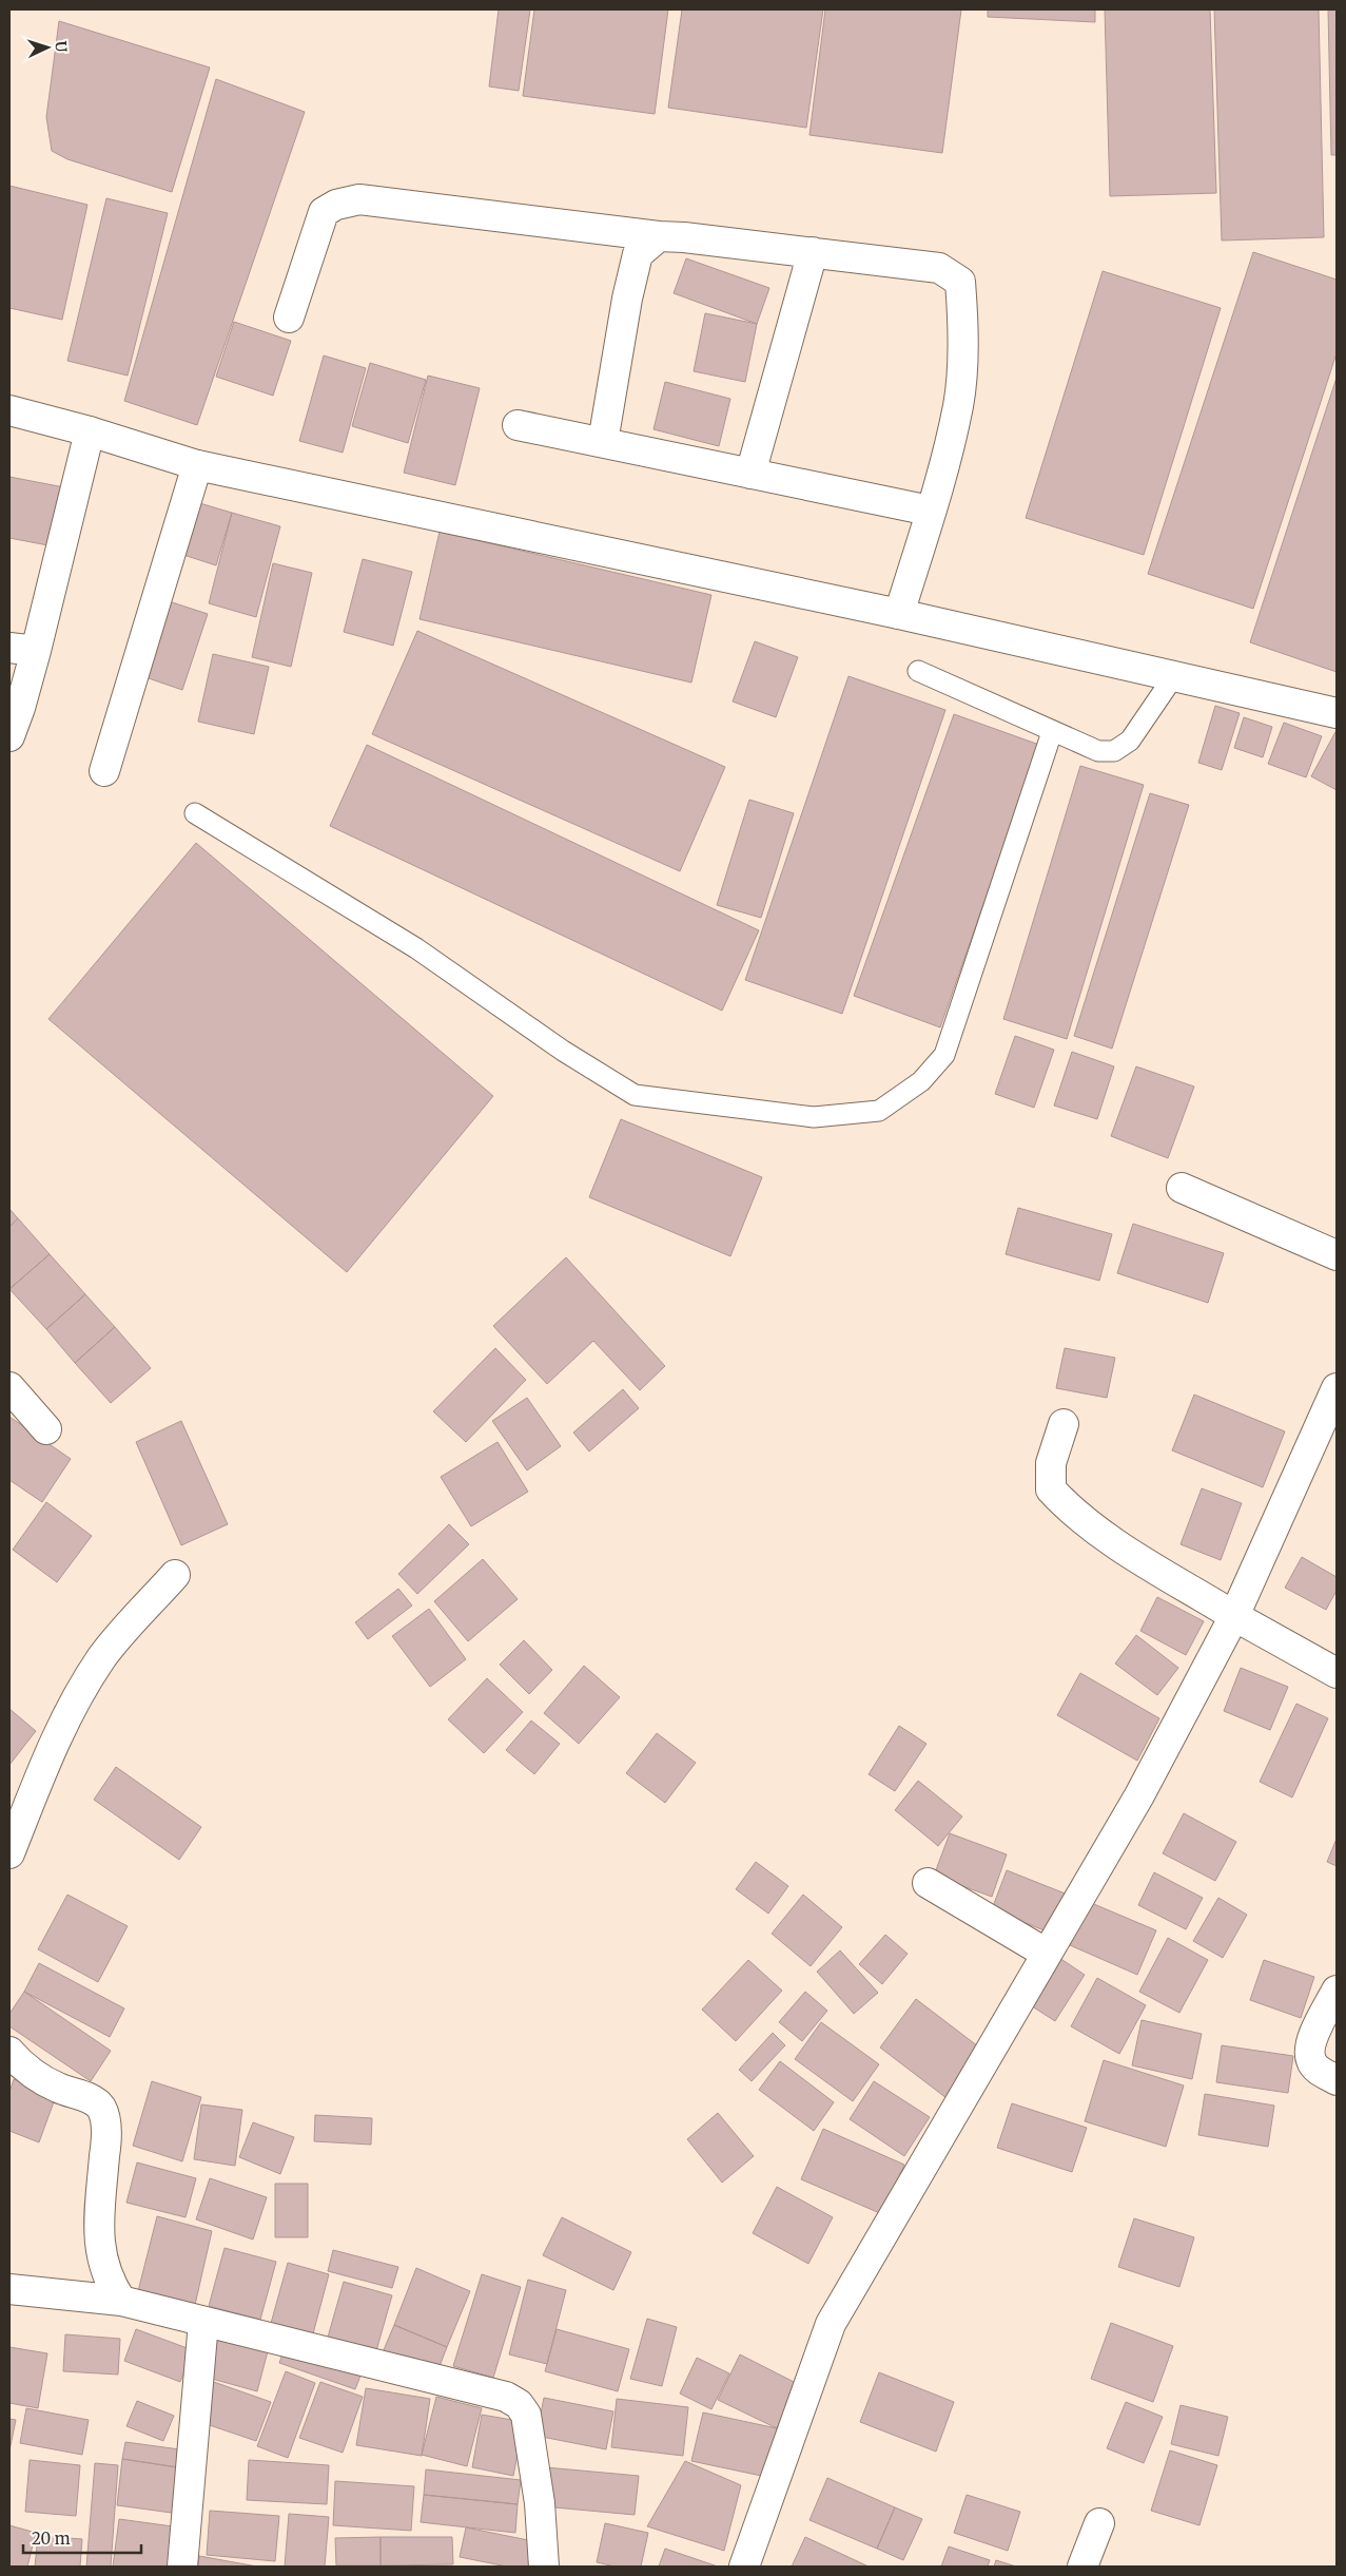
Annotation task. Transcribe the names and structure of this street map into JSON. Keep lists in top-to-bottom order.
{
  "scale_bar": "20 m",
  "north": "right"
}
